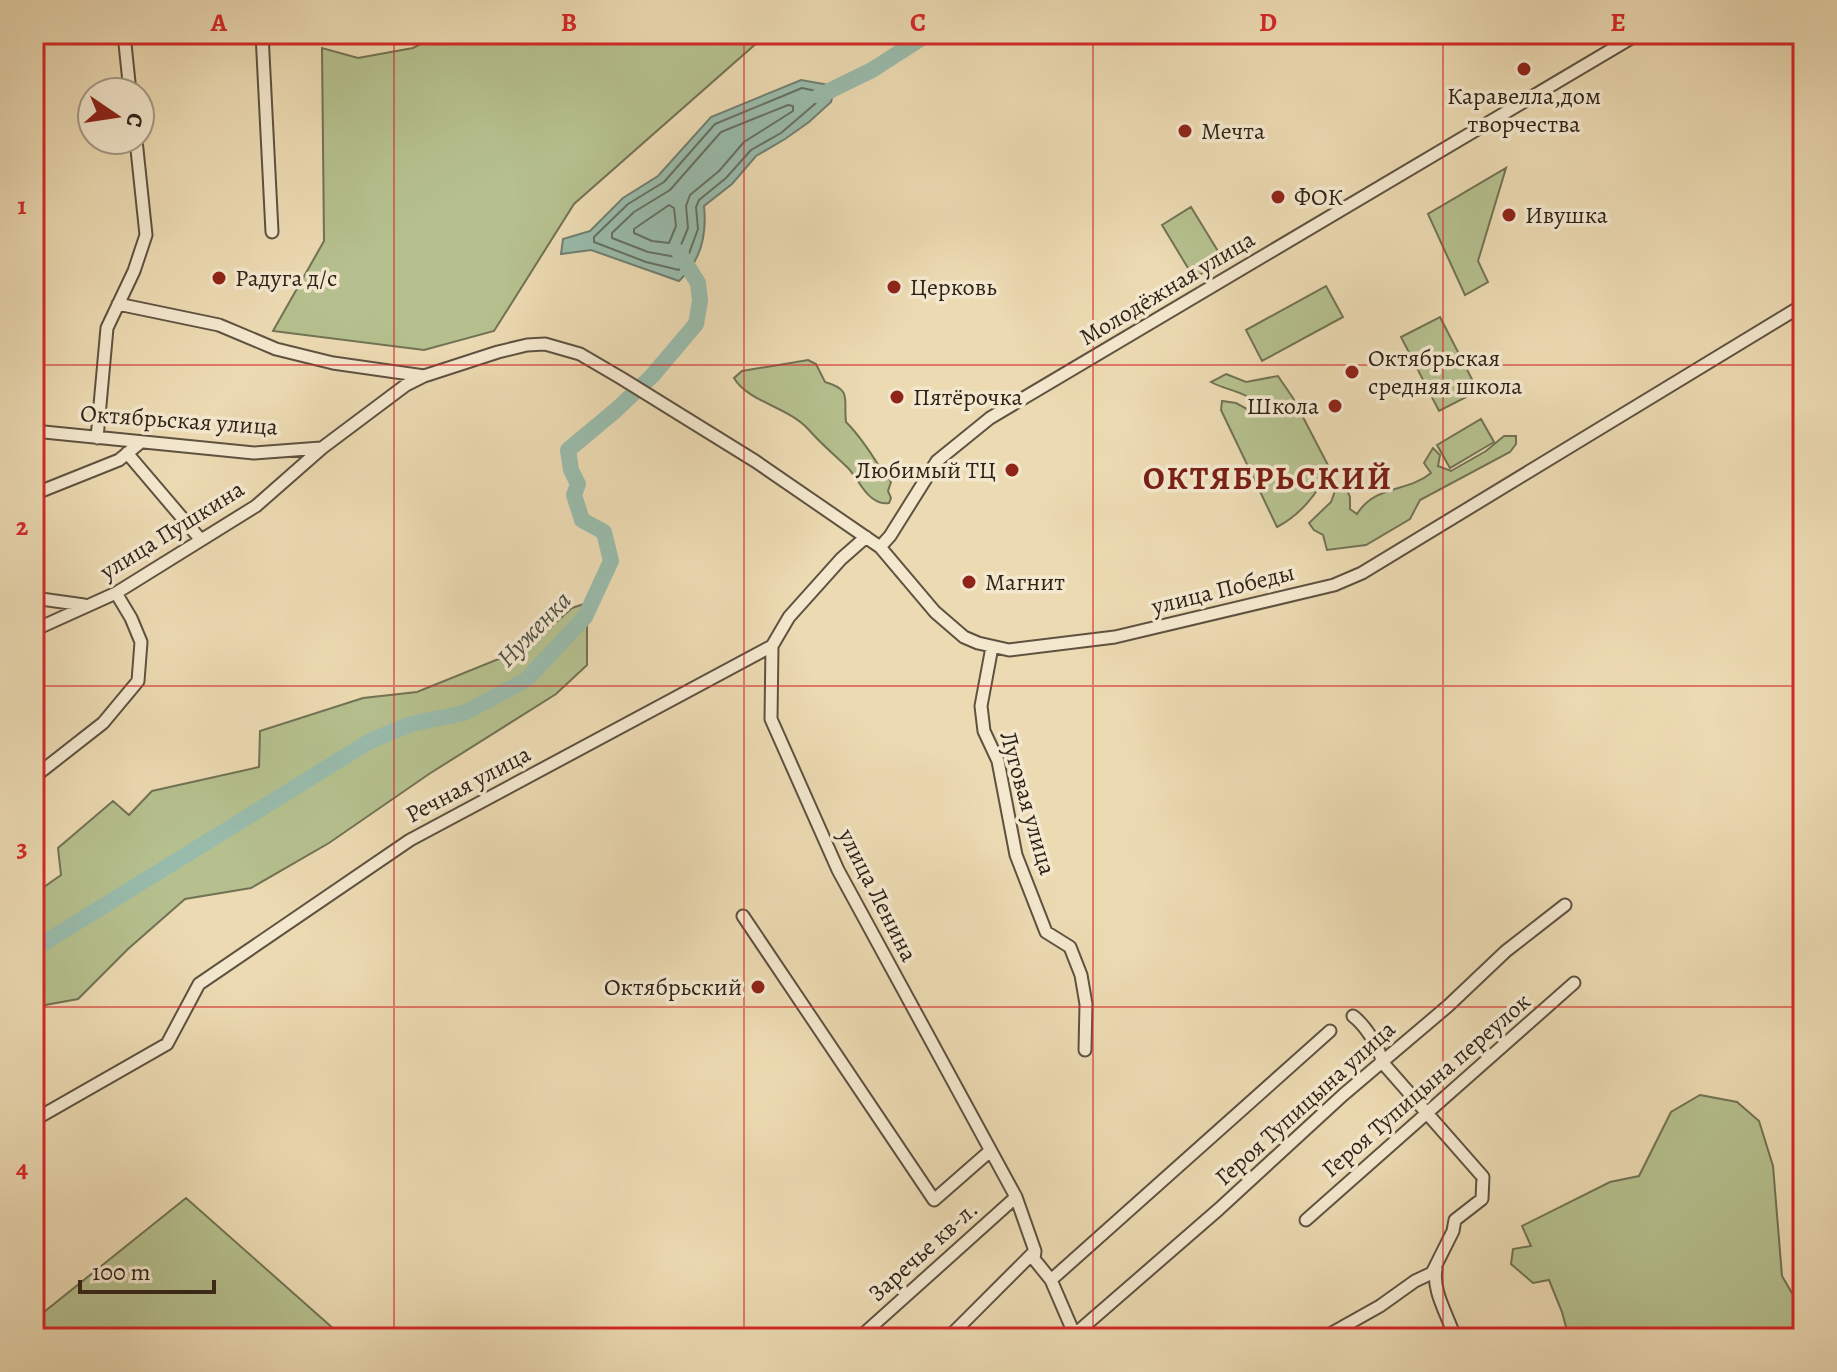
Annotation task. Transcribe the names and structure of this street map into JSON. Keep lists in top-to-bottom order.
{
  "streets": {
    "street": [
      "Молодёжная улица",
      "Октябрьская улица",
      "улица Пушкина",
      "улица Победы",
      "Речная улица",
      "Луговая улица",
      "улица Ленина",
      "Героя Тупицына переулок",
      "Героя Тупицына улица",
      "Заречье кв-л."
    ]
  },
  "crossings": [
    ["Молодёжная улица", "улица Победы"],
    ["Октябрьская улица", "улица Пушкина"],
    ["улица Пушкина", "улица Победы"],
    ["улица Победы", "Луговая улица"],
    ["Речная улица", "улица Ленина"],
    ["улица Ленина", "Героя Тупицына улица"],
    ["улица Ленина", "Заречье кв-л."]
  ],
  "districts": ["ОКТЯБРЬСКИЙ"],
  "water": ["Нуженка"],
  "places": [
    "Каравелла,дом творчества",
    "Мечта",
    "ФОК",
    "Ивушка",
    "Радуга д/с",
    "Церковь",
    "Октябрьская средняя школа",
    "Пятёрочка",
    "Школа",
    "Любимый ТЦ",
    "Магнит",
    "Октябрьский"
  ],
  "scale_bar": "100 m",
  "north": "right",
  "grid": {
    "columns": [
      "A",
      "B",
      "C",
      "D",
      "E"
    ],
    "rows": [
      "1",
      "2",
      "3",
      "4"
    ]
  }
}
